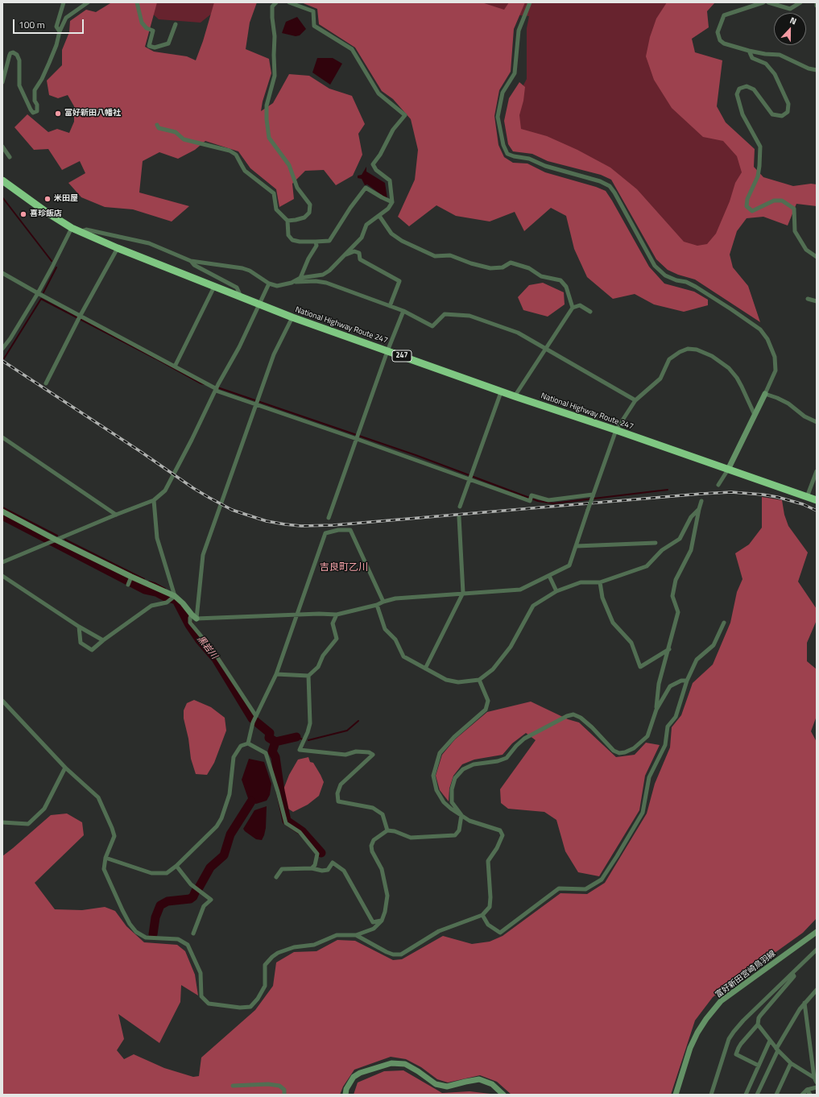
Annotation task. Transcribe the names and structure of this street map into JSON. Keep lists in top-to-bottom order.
{
  "streets": {
    "highway": ["National Highway Route 247", "247"],
    "main road": ["富好新田宮崎鳥羽線"]
  },
  "districts": ["吉良町乙川"],
  "water": ["黒岩川"],
  "places": ["富好新田八幡社", "米田屋", "喜珍飯店"],
  "scale_bar": "100 m",
  "north": "top"
}
